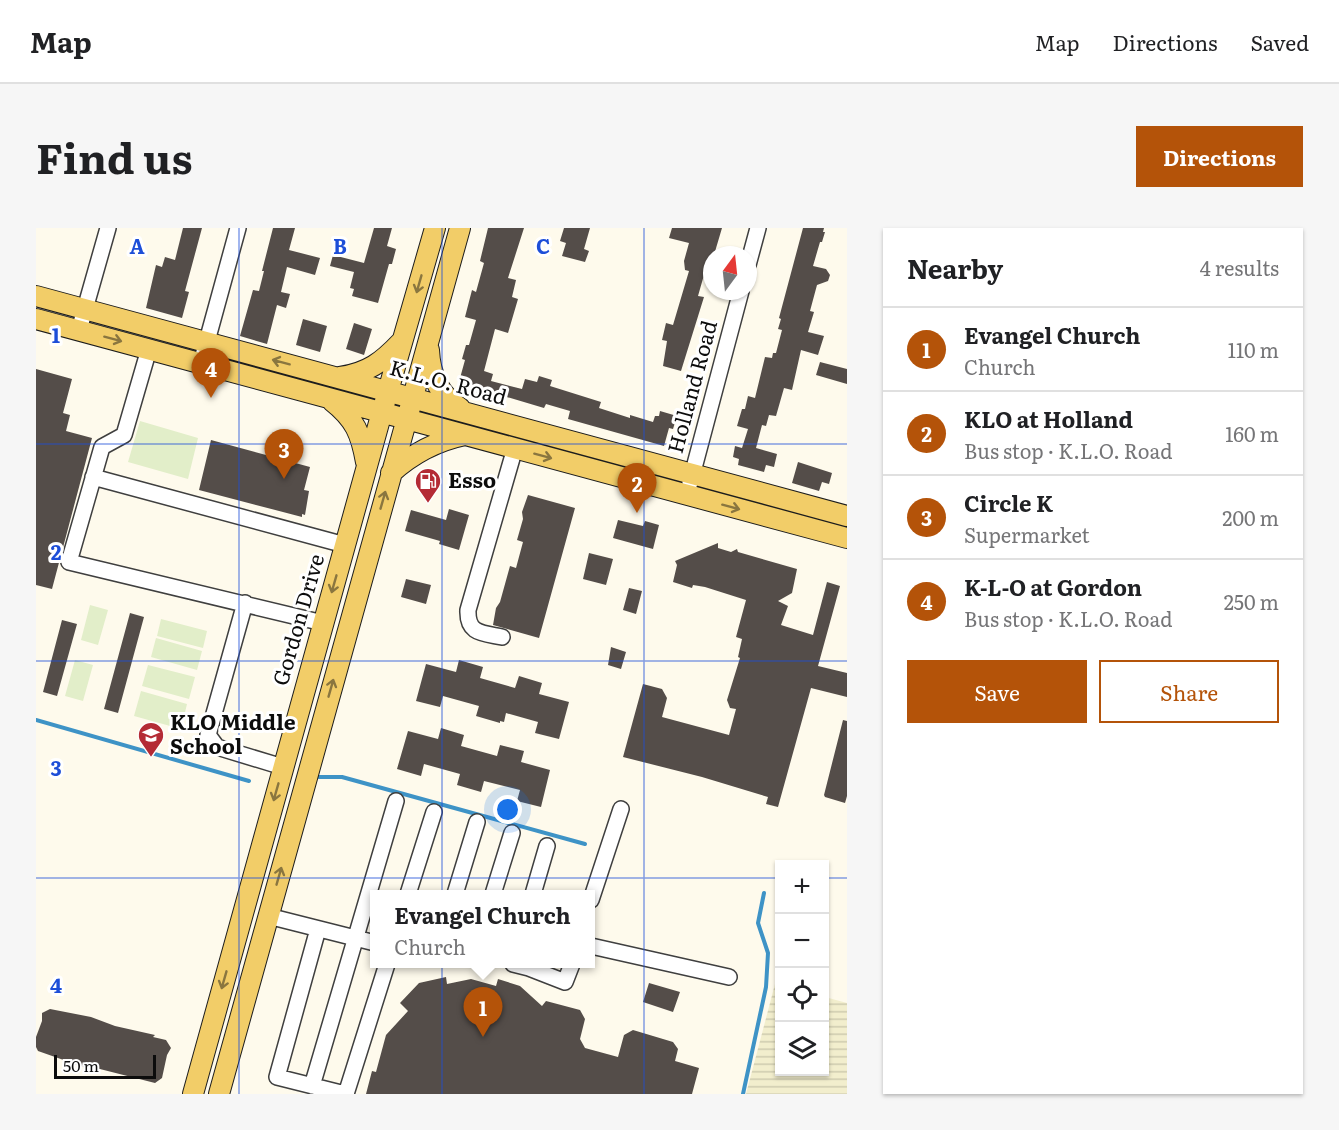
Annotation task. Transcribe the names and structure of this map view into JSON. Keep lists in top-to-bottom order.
{
  "streets": {
    "main road": ["K.L.O. Road", "Gordon Drive"],
    "street": ["Holland Road"]
  },
  "crossings": [
    ["K.L.O. Road", "Holland Road"],
    ["K.L.O. Road", "Gordon Drive"]
  ],
  "places": {
    "fuel station": ["Esso"],
    "school or university": ["KLO Middle School"]
  },
  "scale_bar": "50 m",
  "north": "top",
  "page": {
    "header": "Map",
    "nav": ["Map", "Directions", "Saved"],
    "title": "Find us",
    "buttons": [
      "Directions",
      ["Save", "Share"]
    ],
    "heading": ["Nearby", "4 results"],
    "list": [
      {
        "mark": "1",
        "name": "Evangel Church",
        "note": "Church",
        "value": "110 m"
      },
      {
        "mark": "2",
        "name": "KLO at Holland",
        "note": "Bus stop · K.L.O. Road",
        "value": "160 m"
      },
      {
        "mark": "3",
        "name": "Circle K",
        "note": "Supermarket",
        "value": "200 m"
      },
      {
        "mark": "4",
        "name": "K-L-O at Gordon",
        "note": "Bus stop · K.L.O. Road",
        "value": "250 m"
      }
    ],
    "pins": [
      "4",
      "3",
      "2",
      "1"
    ],
    "map_buttons": ["+", "−"],
    "popup": ["Evangel Church", "Church"],
    "scale": "50 m"
  },
  "grid": {
    "columns": ["A", "B", "C"],
    "rows": [
      "1",
      "2",
      "3",
      "4"
    ]
  }
}
